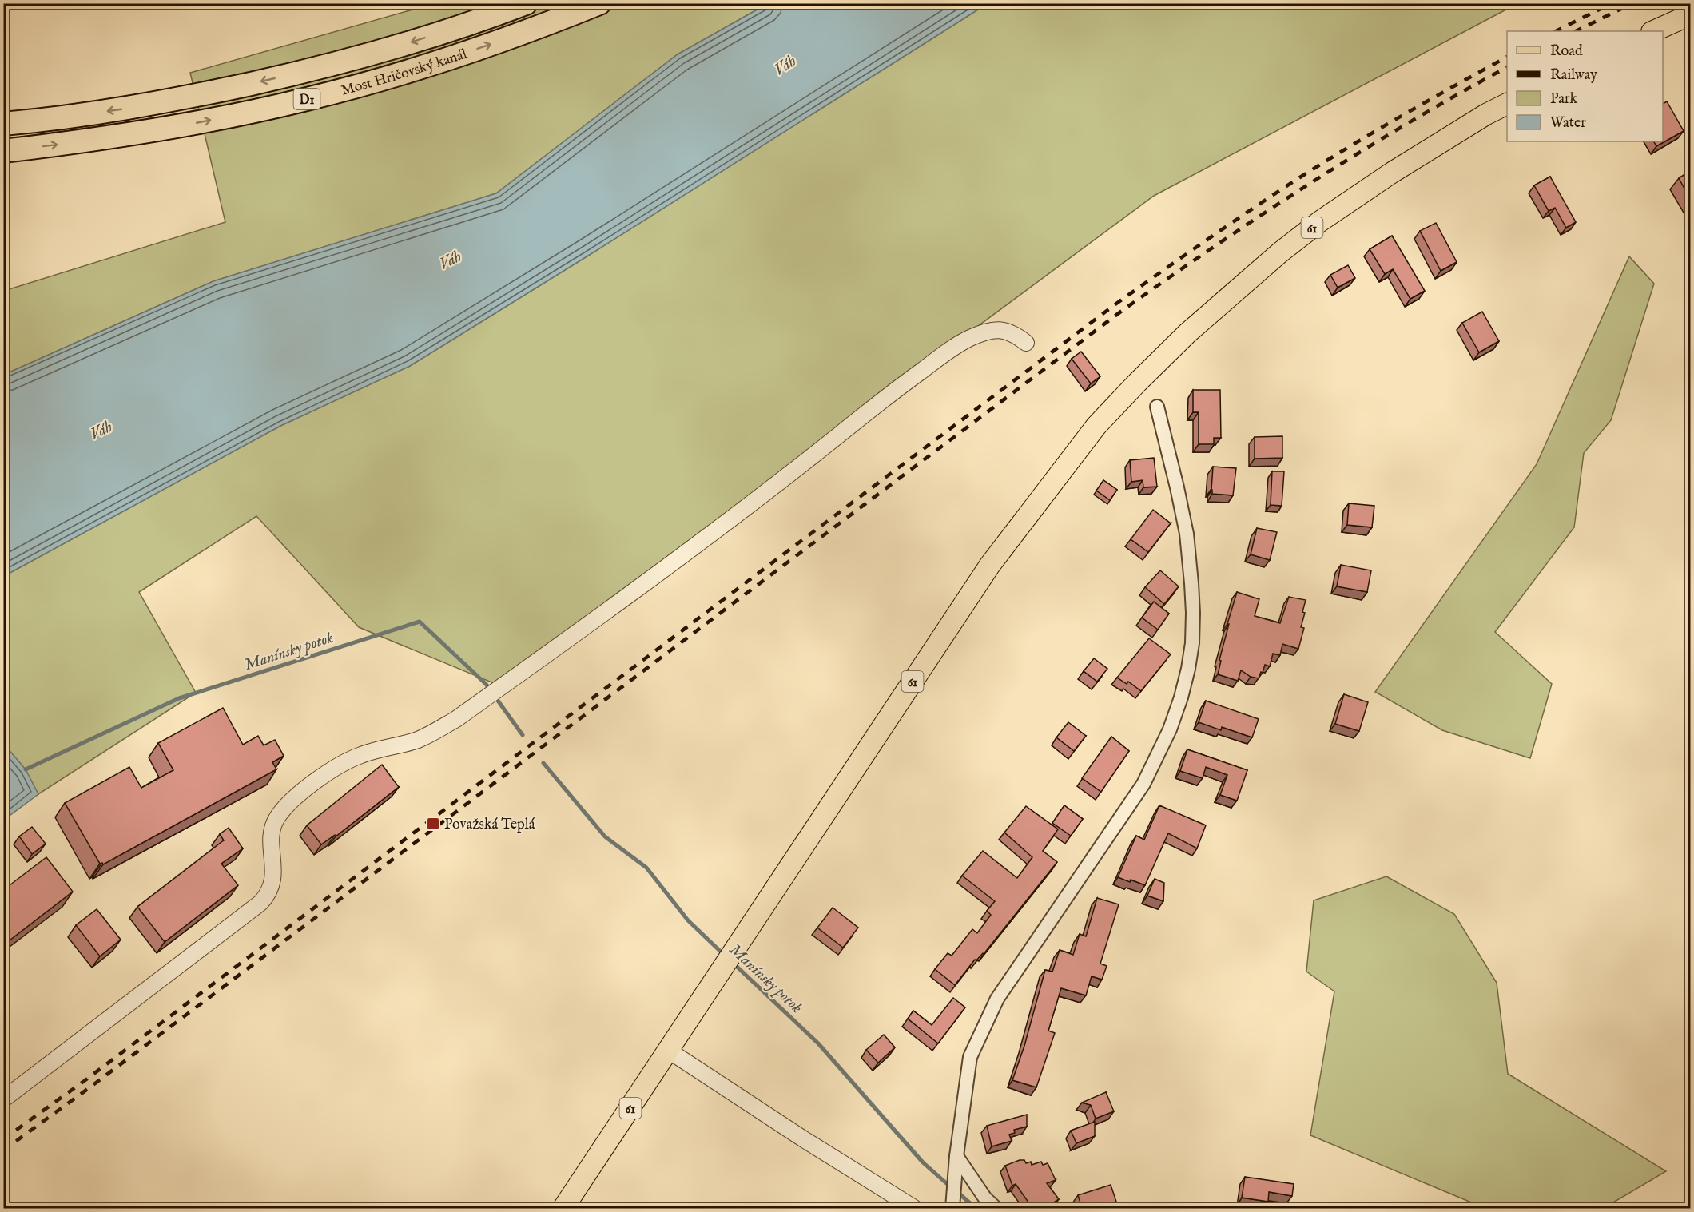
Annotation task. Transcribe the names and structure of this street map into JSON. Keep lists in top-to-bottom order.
{
  "streets": {
    "highway": ["Most Hričovský kanál", "D1"],
    "main road": ["61"]
  },
  "water": ["Váh", "Manínsky potok"],
  "places": {
    "transit": ["Považská Teplá"]
  },
  "legend": [
    "Road",
    "Railway",
    "Park",
    "Water"
  ]
}
